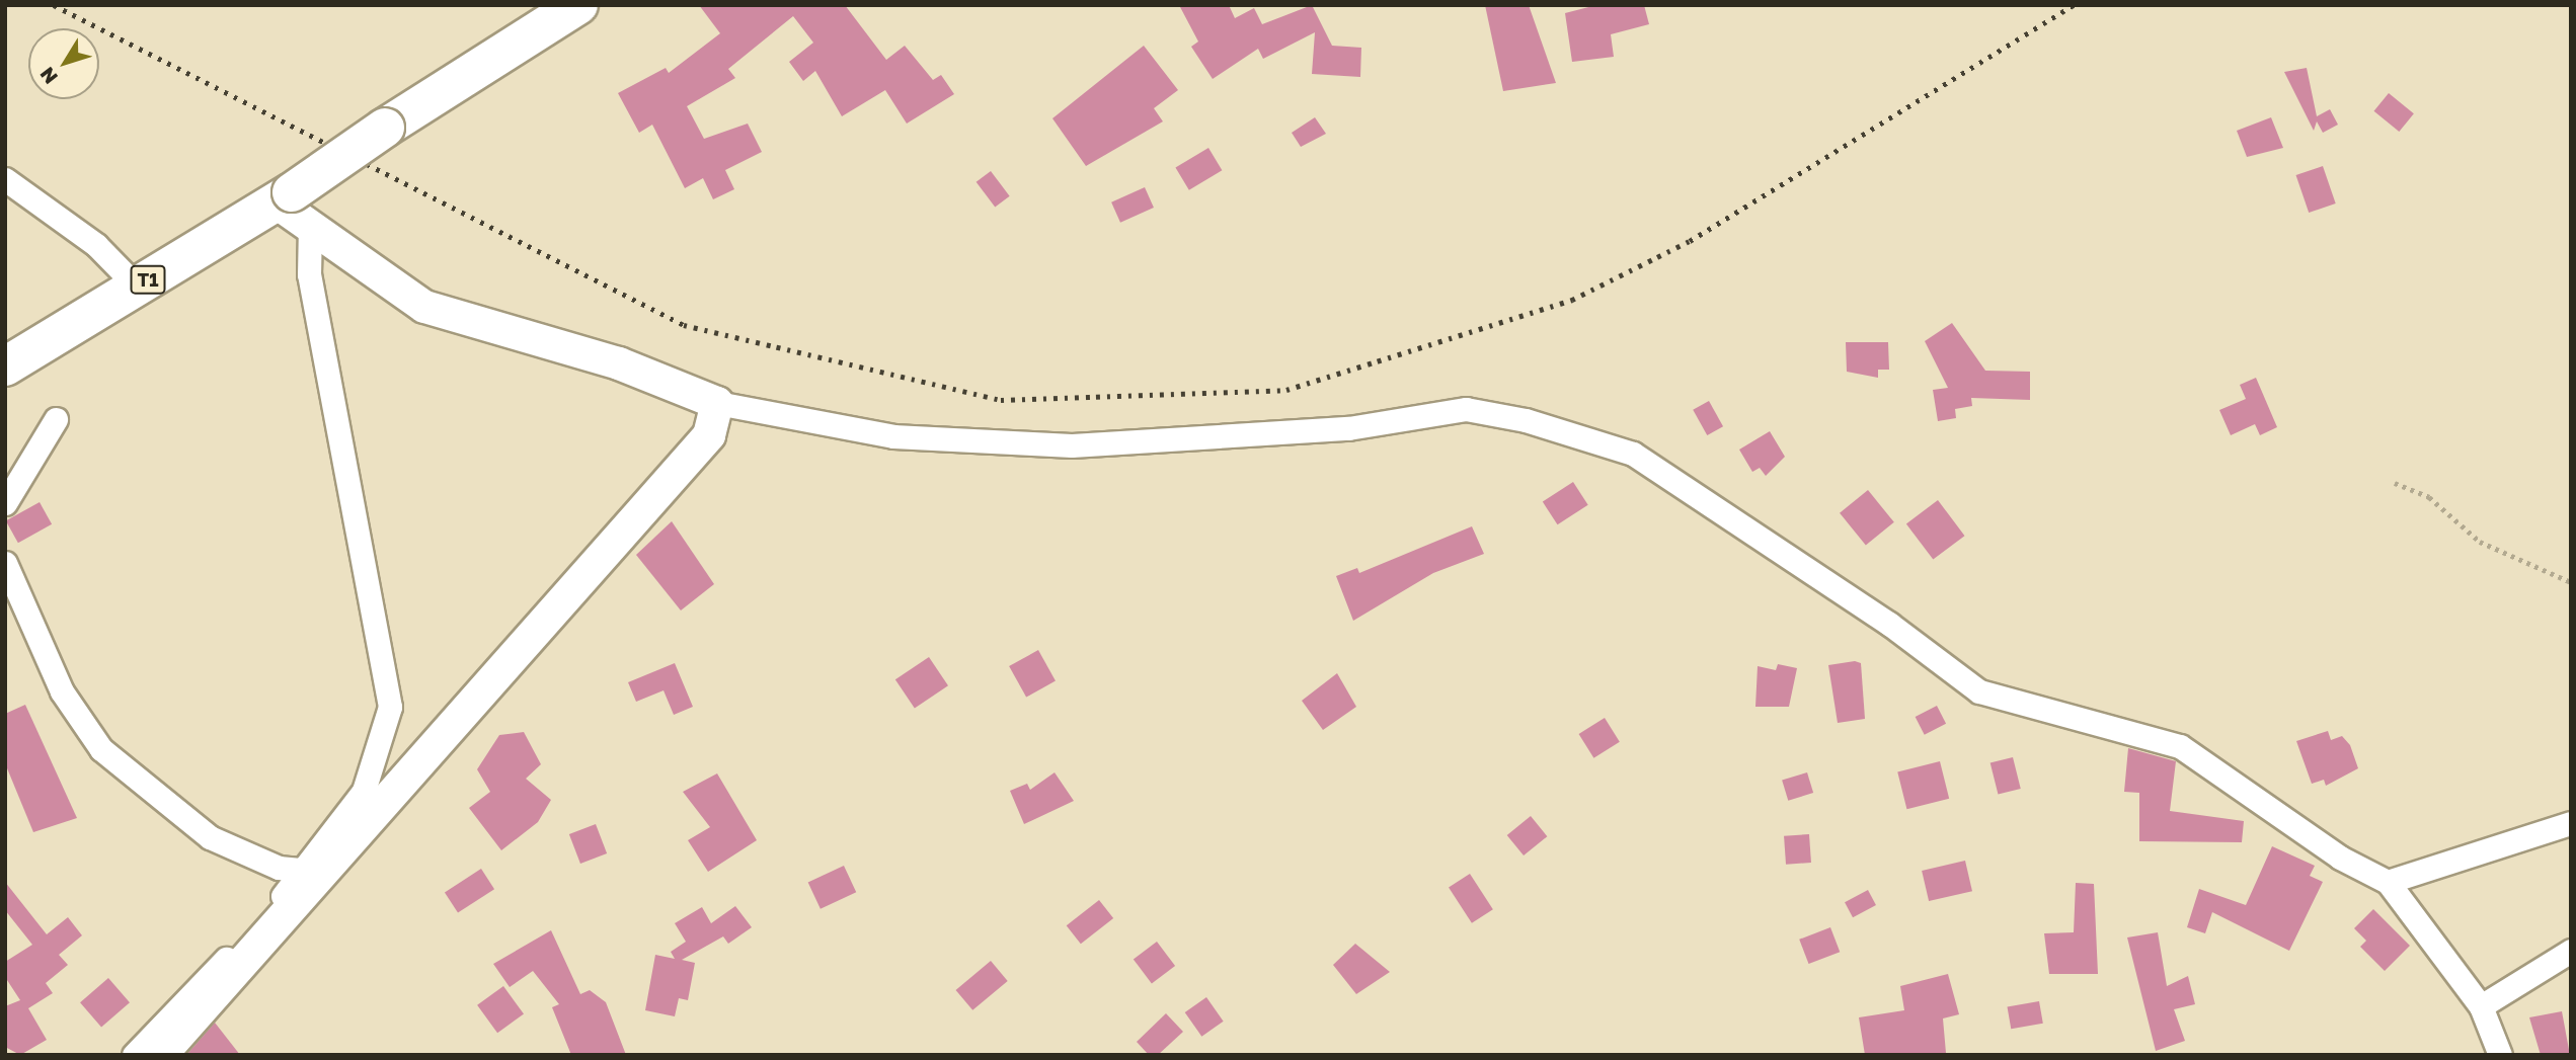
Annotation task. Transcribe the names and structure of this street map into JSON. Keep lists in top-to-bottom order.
{
  "streets": {
    "highway": ["T1"]
  },
  "north": "bottom left"
}
